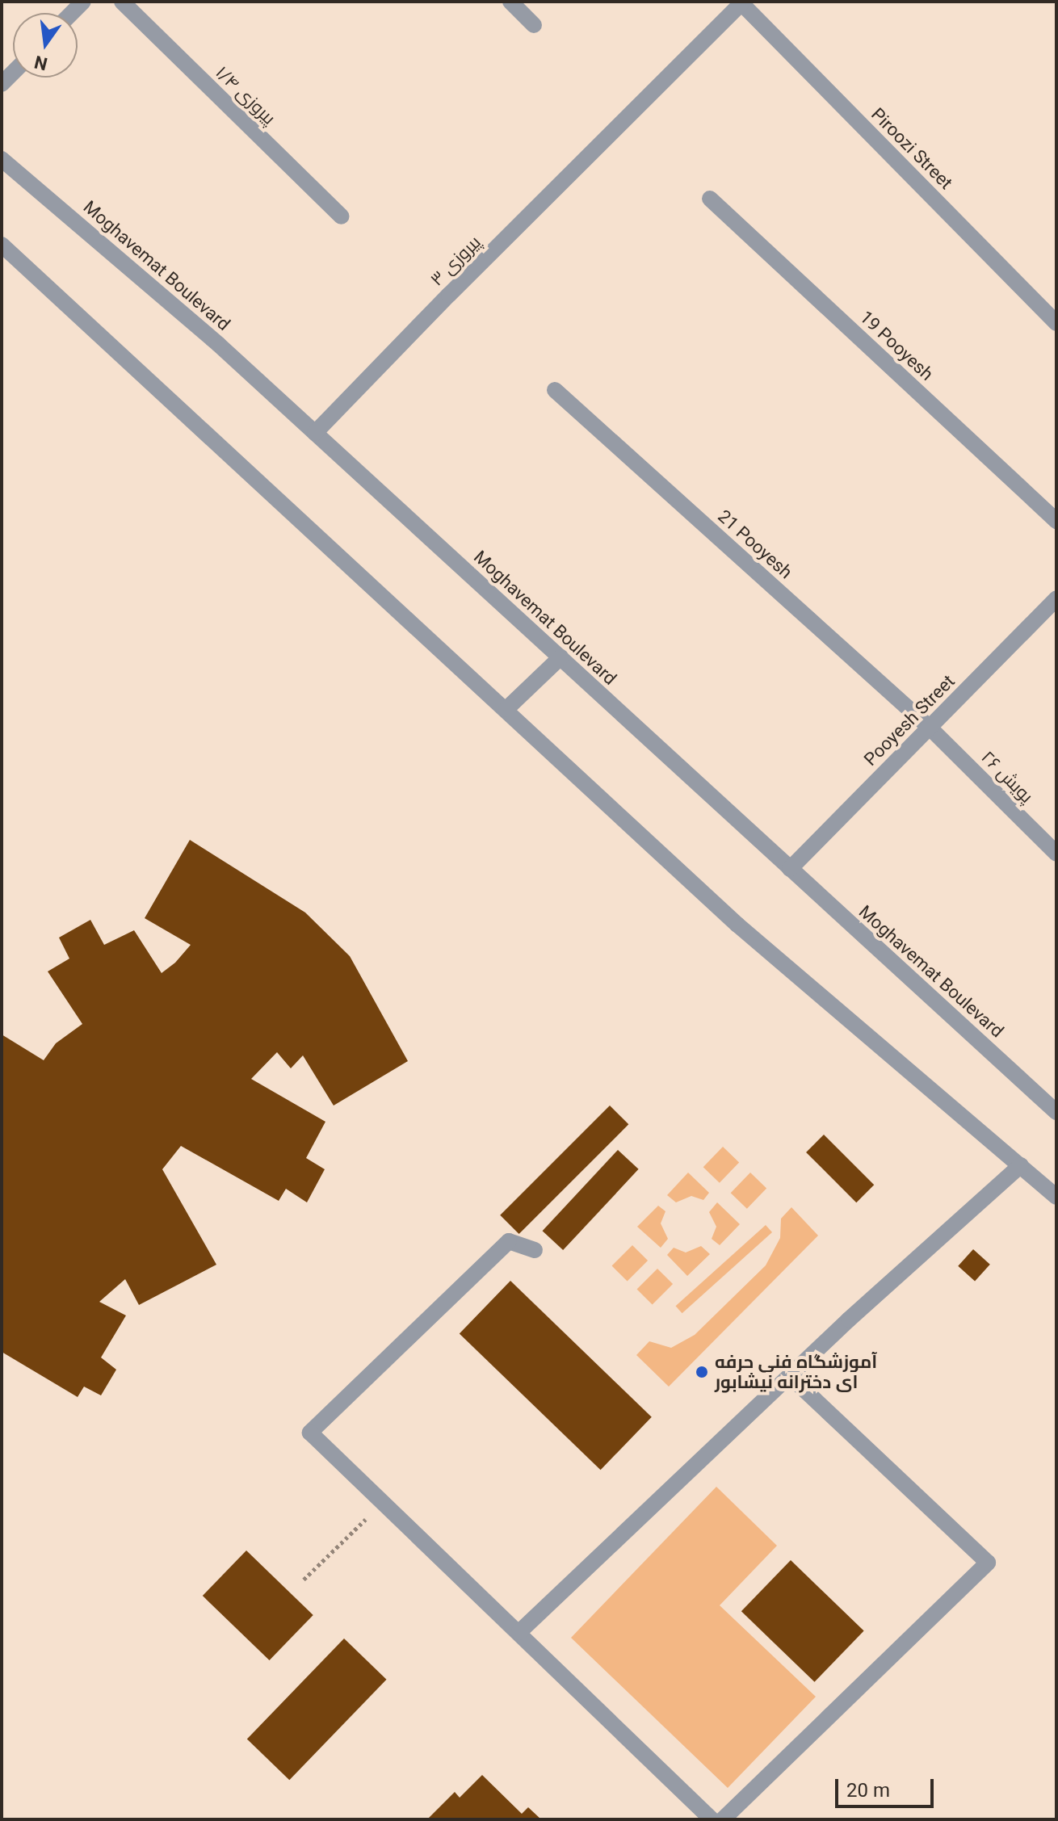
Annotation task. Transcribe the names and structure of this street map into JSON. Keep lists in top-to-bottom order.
{
  "streets": {
    "street": [
      "پیروزی ۱/۴",
      "Piroozi Street",
      "پیروزی ۳",
      "Moghavemat Boulevard",
      "19 Pooyesh",
      "21 Pooyesh",
      "Pooyesh Street",
      "پویش ۲۶"
    ]
  },
  "crossings": [
    ["Piroozi Street", "پیروزی ۳"],
    ["پیروزی ۳", "Moghavemat Boulevard"],
    ["Moghavemat Boulevard", "Pooyesh Street"],
    ["21 Pooyesh", "Pooyesh Street"],
    ["21 Pooyesh", "پویش ۲۶"],
    ["Pooyesh Street", "پویش ۲۶"]
  ],
  "places": ["آموزشگاه فنی حرفه ای دخترانه نیشابور"],
  "scale_bar": "20 m",
  "north": "bottom"
}
